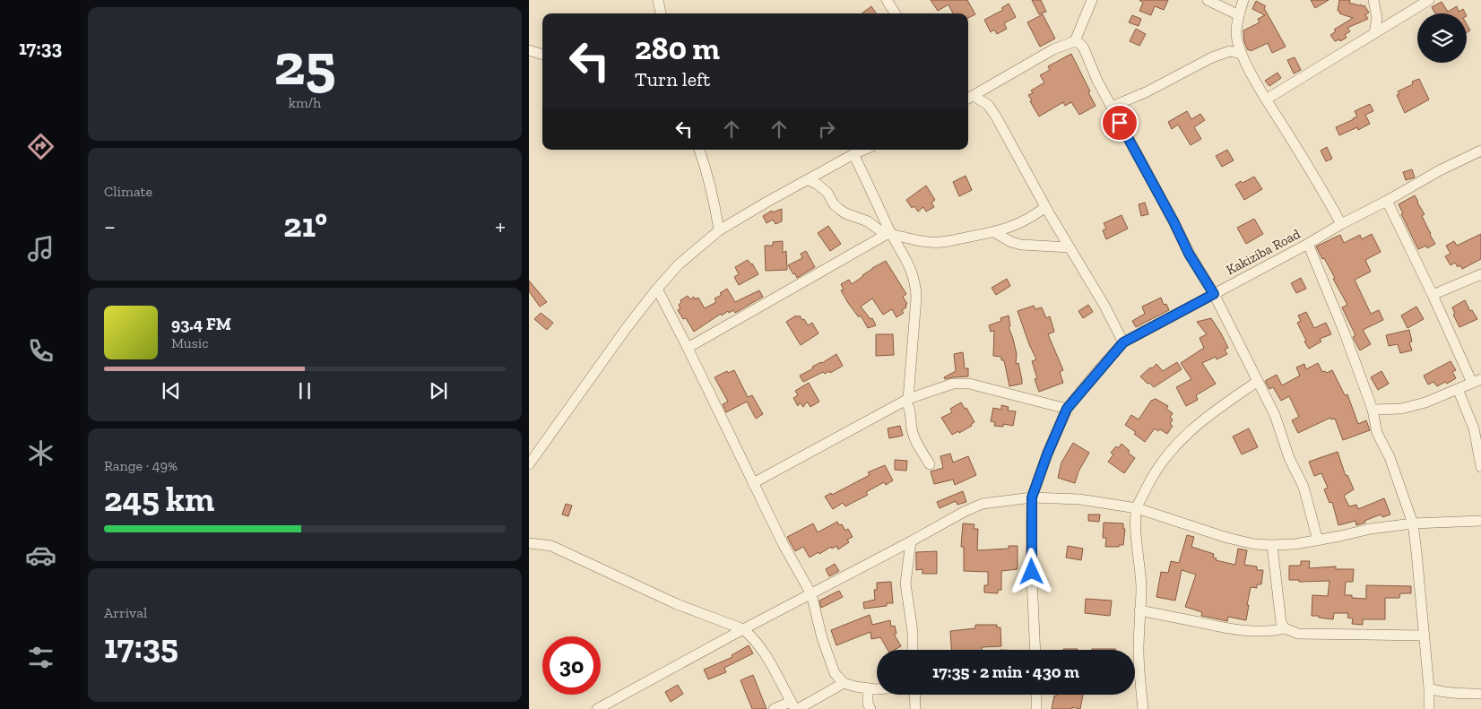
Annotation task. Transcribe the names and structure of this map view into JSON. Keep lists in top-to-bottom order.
{
  "streets": {
    "street": ["Kakiziba Road"]
  },
  "page": {
    "tabs": "17:33",
    "tile": [
      ["25", "km/h"],
      "Climate",
      ["Range · 49%", "245 km"],
      ["Arrival", "17:35"]
    ],
    "turn": ["280 m", "Turn left"],
    "heat": ["−", "21°", "+"],
    "song": ["93.4 FM", "Music"],
    "limit": "30",
    "trip": "17:35 · 2 min · 430 m"
  }
}
